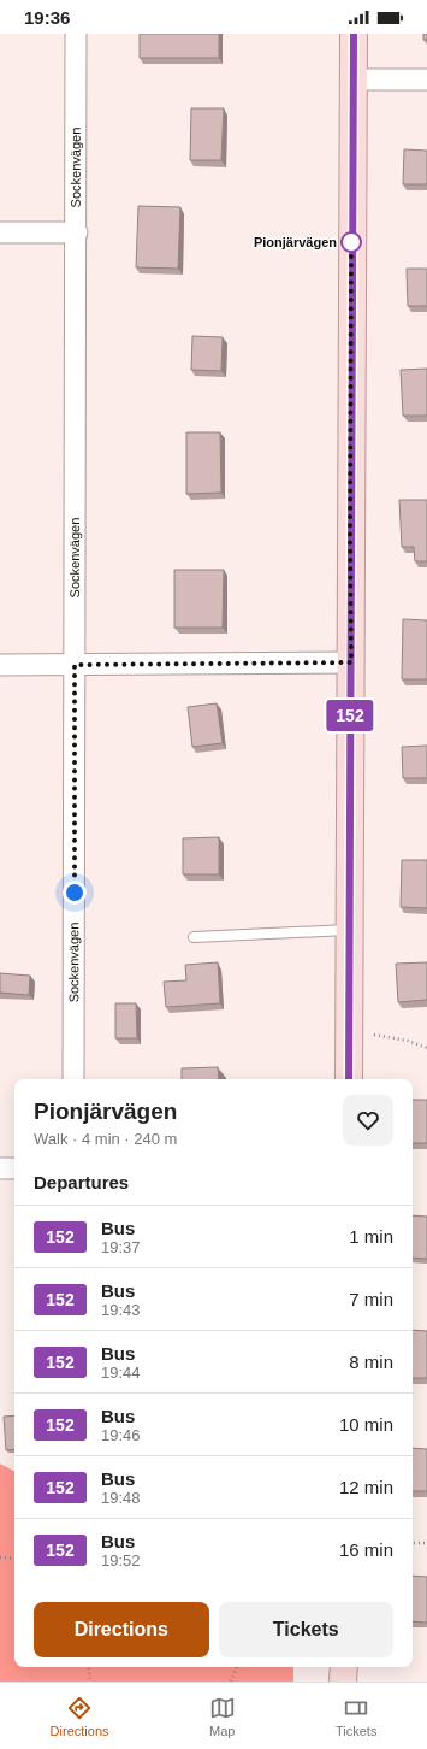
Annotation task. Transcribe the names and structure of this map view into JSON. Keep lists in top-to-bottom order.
{
  "streets": {
    "street": ["Sockenvägen"]
  },
  "places": ["Pionjärvägen"],
  "lines": ["bus line 152"],
  "page": {
    "status": "19:36",
    "on_map": "152",
    "heading": [
      ["Pionjärvägen", "Walk · 4 min · 240 m"],
      "Departures"
    ],
    "list": [
      {
        "mark": "152",
        "name": "Bus",
        "note": "19:37",
        "value": "1 min"
      },
      {
        "mark": "152",
        "name": "Bus",
        "note": "19:43",
        "value": "7 min"
      },
      {
        "mark": "152",
        "name": "Bus",
        "note": "19:44",
        "value": "8 min"
      },
      {
        "mark": "152",
        "name": "Bus",
        "note": "19:46",
        "value": "10 min"
      },
      {
        "mark": "152",
        "name": "Bus",
        "note": "19:48",
        "value": "12 min"
      },
      {
        "mark": "152",
        "name": "Bus",
        "note": "19:52",
        "value": "16 min"
      }
    ],
    "buttons": ["Directions", "Tickets"],
    "tabs": ["Directions", "Map", "Tickets"]
  }
}
